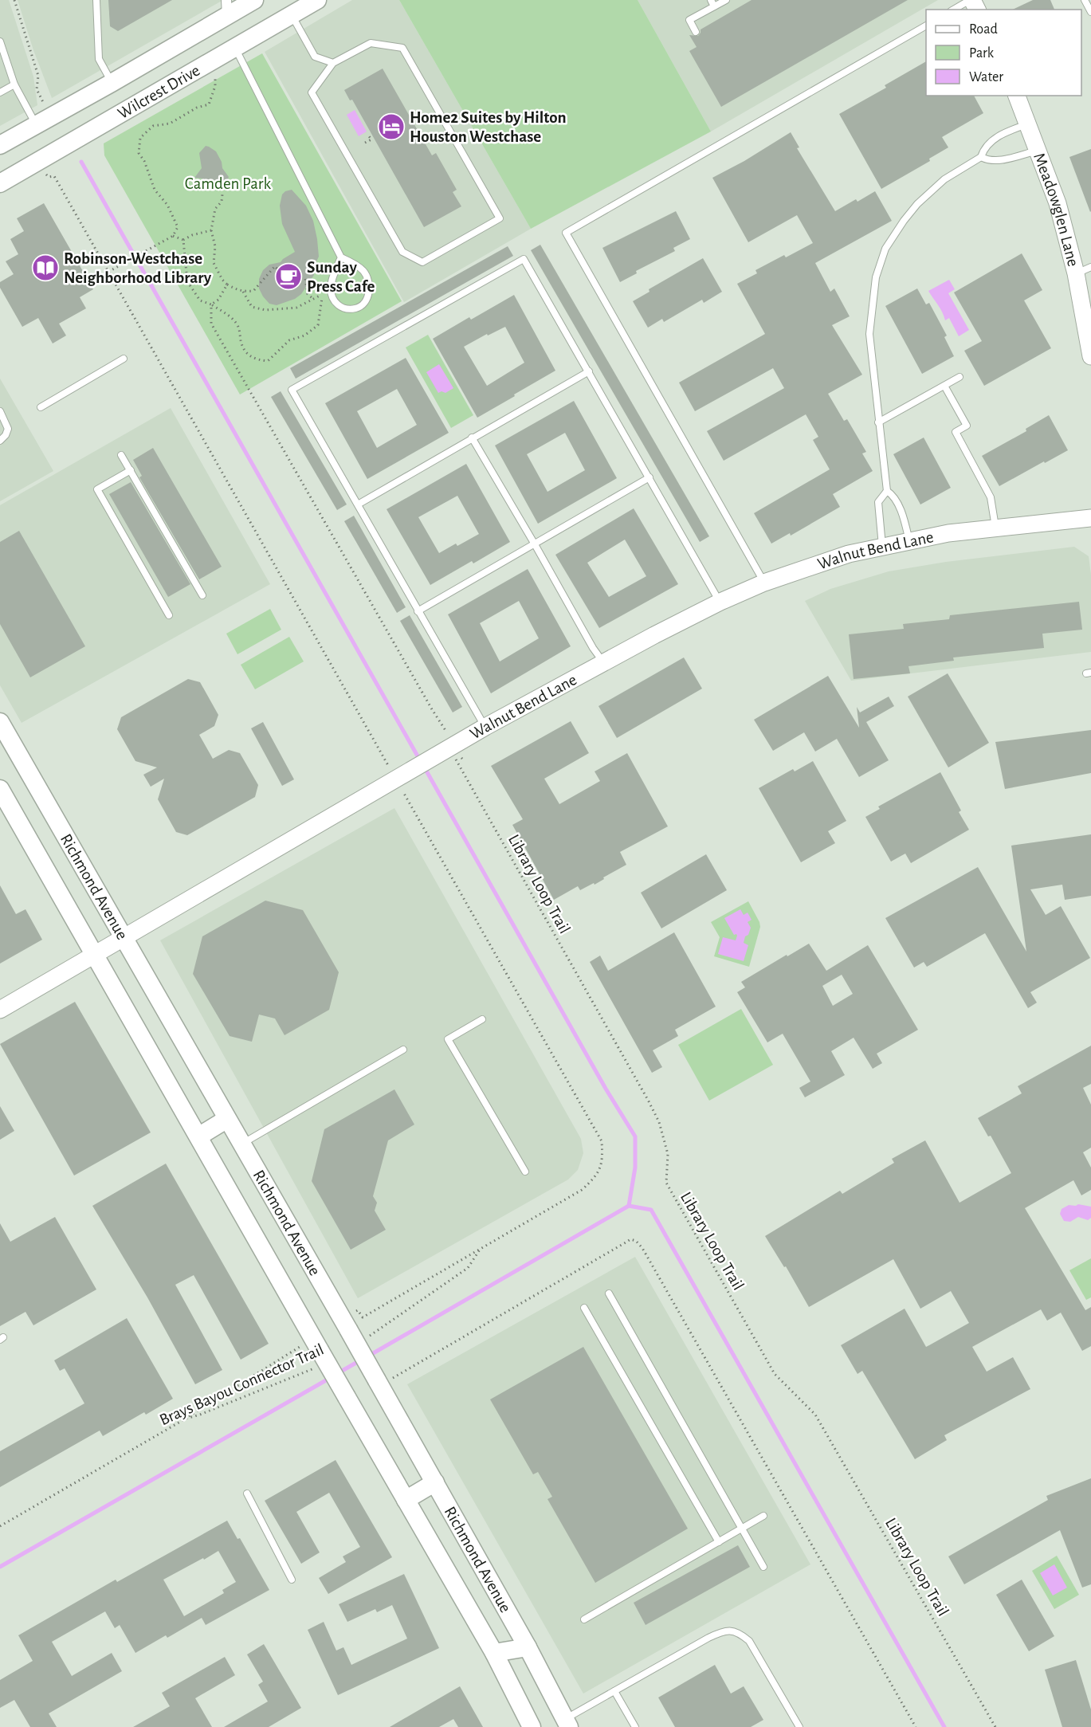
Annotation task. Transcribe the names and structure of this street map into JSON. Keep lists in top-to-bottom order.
{
  "streets": {
    "main road": ["Wilcrest Drive", "Richmond Avenue"],
    "street": ["Meadowglen Lane", "Walnut Bend Lane"],
    "path": ["Library Loop Trail", "Brays Bayou Connector Trail"]
  },
  "crossings": [
    ["Walnut Bend Lane", "Library Loop Trail"],
    ["Walnut Bend Lane", "Richmond Avenue"]
  ],
  "parks": ["Camden Park"],
  "places": {
    "hotel": ["Home2 Suites by Hilton Houston Westchase"],
    "library": ["Robinson-Westchase Neighborhood Library"],
    "cafe": ["Sunday Press Cafe"]
  },
  "legend": ["Road", "Park", "Water"]
}
